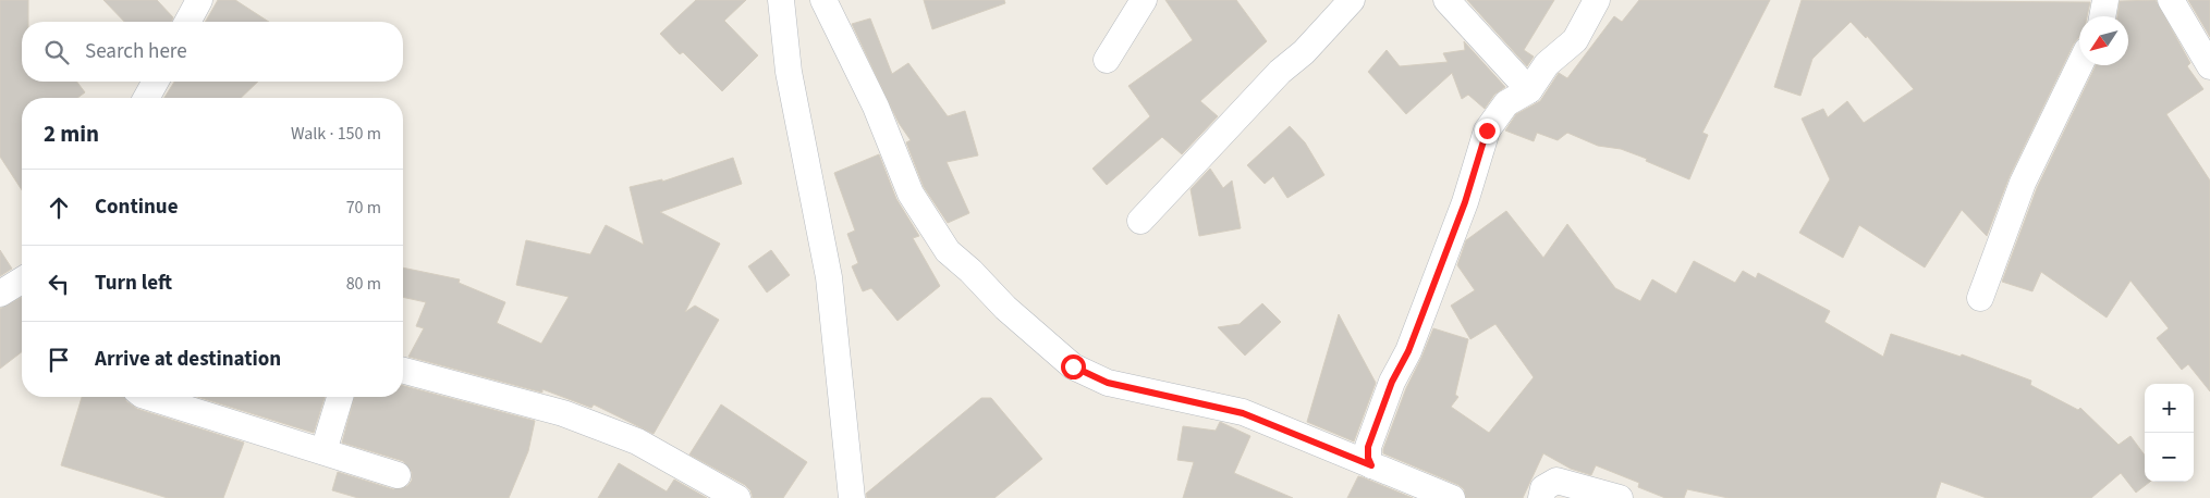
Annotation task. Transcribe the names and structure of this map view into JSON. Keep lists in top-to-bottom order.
{
  "north": "bottom left",
  "page": {
    "search": "Search here",
    "heading": ["2 min", "Walk · 150 m"],
    "list": [
      ["Continue", "70 m"],
      ["Turn left", "80 m"],
      "Arrive at destination"
    ],
    "map_buttons": ["+", "−"]
  }
}
